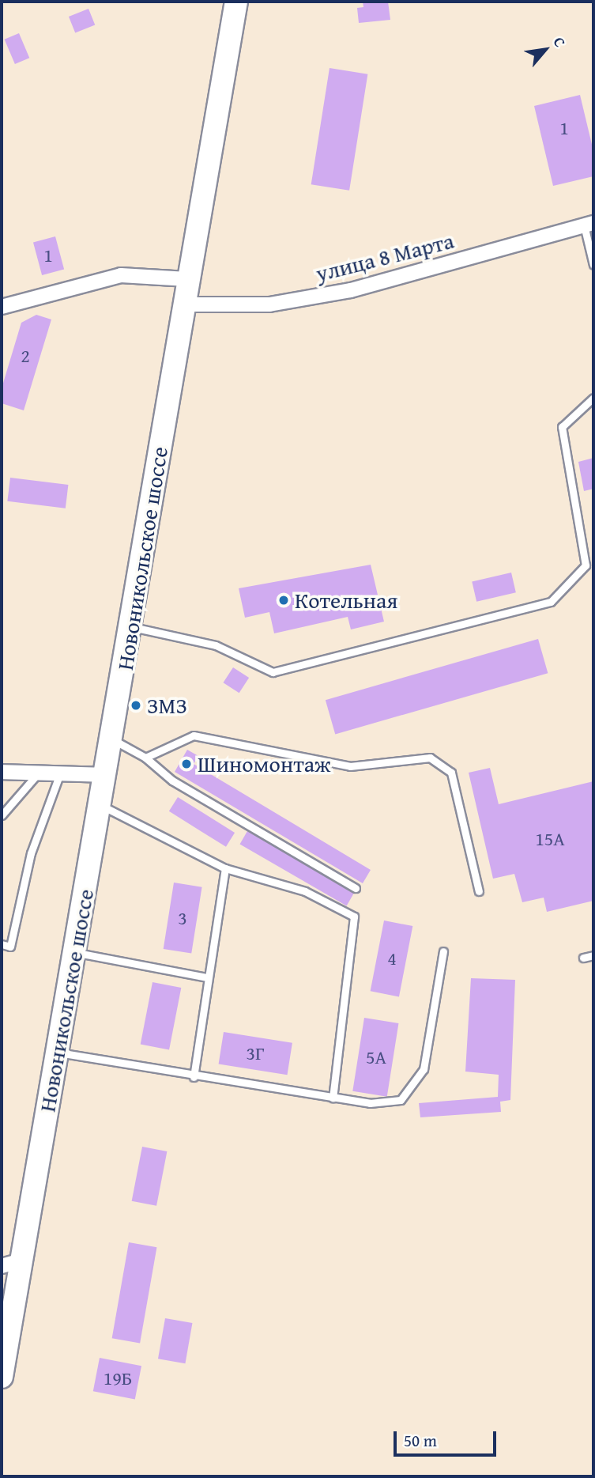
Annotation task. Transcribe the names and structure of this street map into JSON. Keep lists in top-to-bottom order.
{
  "streets": {
    "highway": ["Новоникольское шоссе"],
    "street": ["улица 8 Марта"]
  },
  "crossings": [
    ["улица 8 Марта", "Новоникольское шоссе"]
  ],
  "places": ["Котельная", "ЗМЗ", "Шиномонтаж"],
  "house_numbers": [
    "1",
    "1",
    "2",
    "15А",
    "3",
    "4",
    "3Г",
    "5А",
    "19Б"
  ],
  "scale_bar": "50 m",
  "north": "top right"
}
